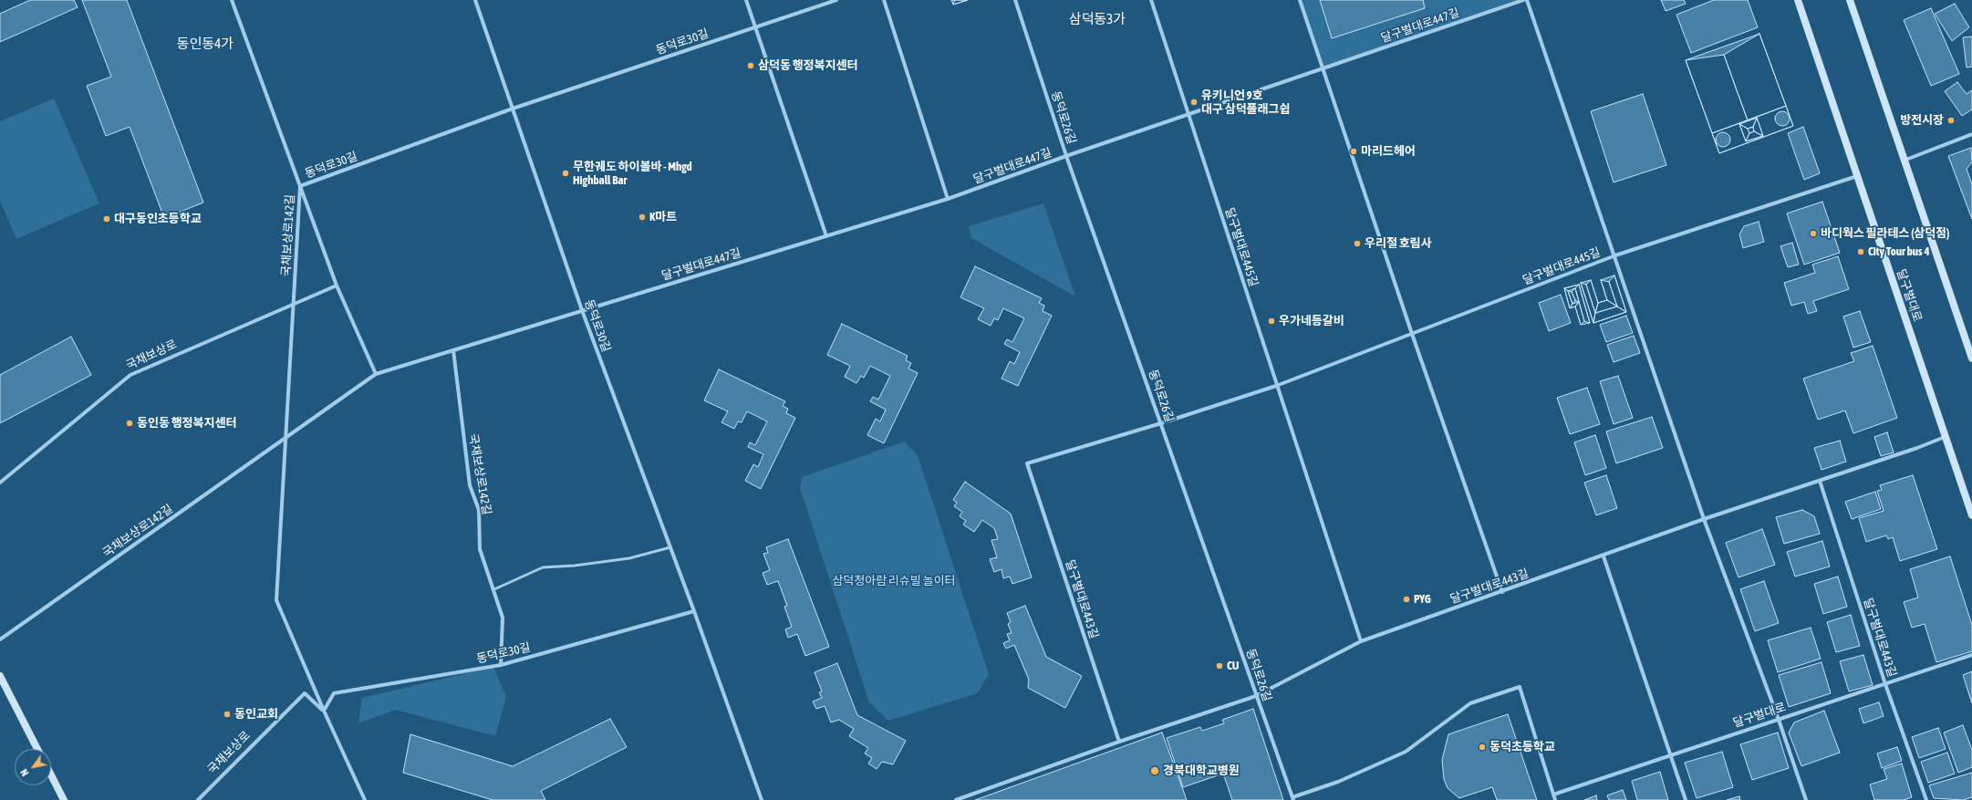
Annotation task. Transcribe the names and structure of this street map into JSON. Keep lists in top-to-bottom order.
{
  "streets": {
    "main road": ["달구벌대로"],
    "street": [
      "달구벌대로447길",
      "동덕로30길",
      "동덕로26길",
      "국채보상로142길",
      "달구벌대로445길",
      "국채보상로",
      "달구벌대로443길"
    ]
  },
  "crossings": [
    ["달구벌대로447길", "동덕로30길"],
    ["달구벌대로447길", "동덕로26길"],
    ["달구벌대로447길", "국채보상로142길"],
    ["달구벌대로447길", "달구벌대로445길"],
    ["동덕로30길", "국채보상로142길"],
    ["동덕로30길", "국채보상로"],
    ["동덕로26길", "달구벌대로445길"],
    ["동덕로26길", "달구벌대로"],
    ["동덕로26길", "달구벌대로443길"],
    ["국채보상로142길", "국채보상로"],
    ["달구벌대로445길", "달구벌대로"],
    ["달구벌대로445길", "달구벌대로443길"],
    ["달구벌대로", "달구벌대로443길"]
  ],
  "districts": ["삼덕동3가", "동인동4가"],
  "parks": ["삼덕청아람 리슈빌 놀이터"],
  "places": [
    "삼덕동 행정복지센터",
    "유키니언 9호 대구 삼덕플래그쉽",
    "방전시장",
    "마리드헤어",
    "무한궤도 하이볼바 - Mhgd Highball Bar",
    "K마트",
    "대구동인초등학교",
    "바디웍스 필라테스 (삼덕점)",
    "우리절 호림사",
    "City Tour bus 4",
    "우가네등갈비",
    "동인동 행정복지센터",
    "PYG",
    "CU",
    "동인교회",
    "동덕초등학교",
    "경북대학교병원"
  ],
  "north": "bottom left"
}
